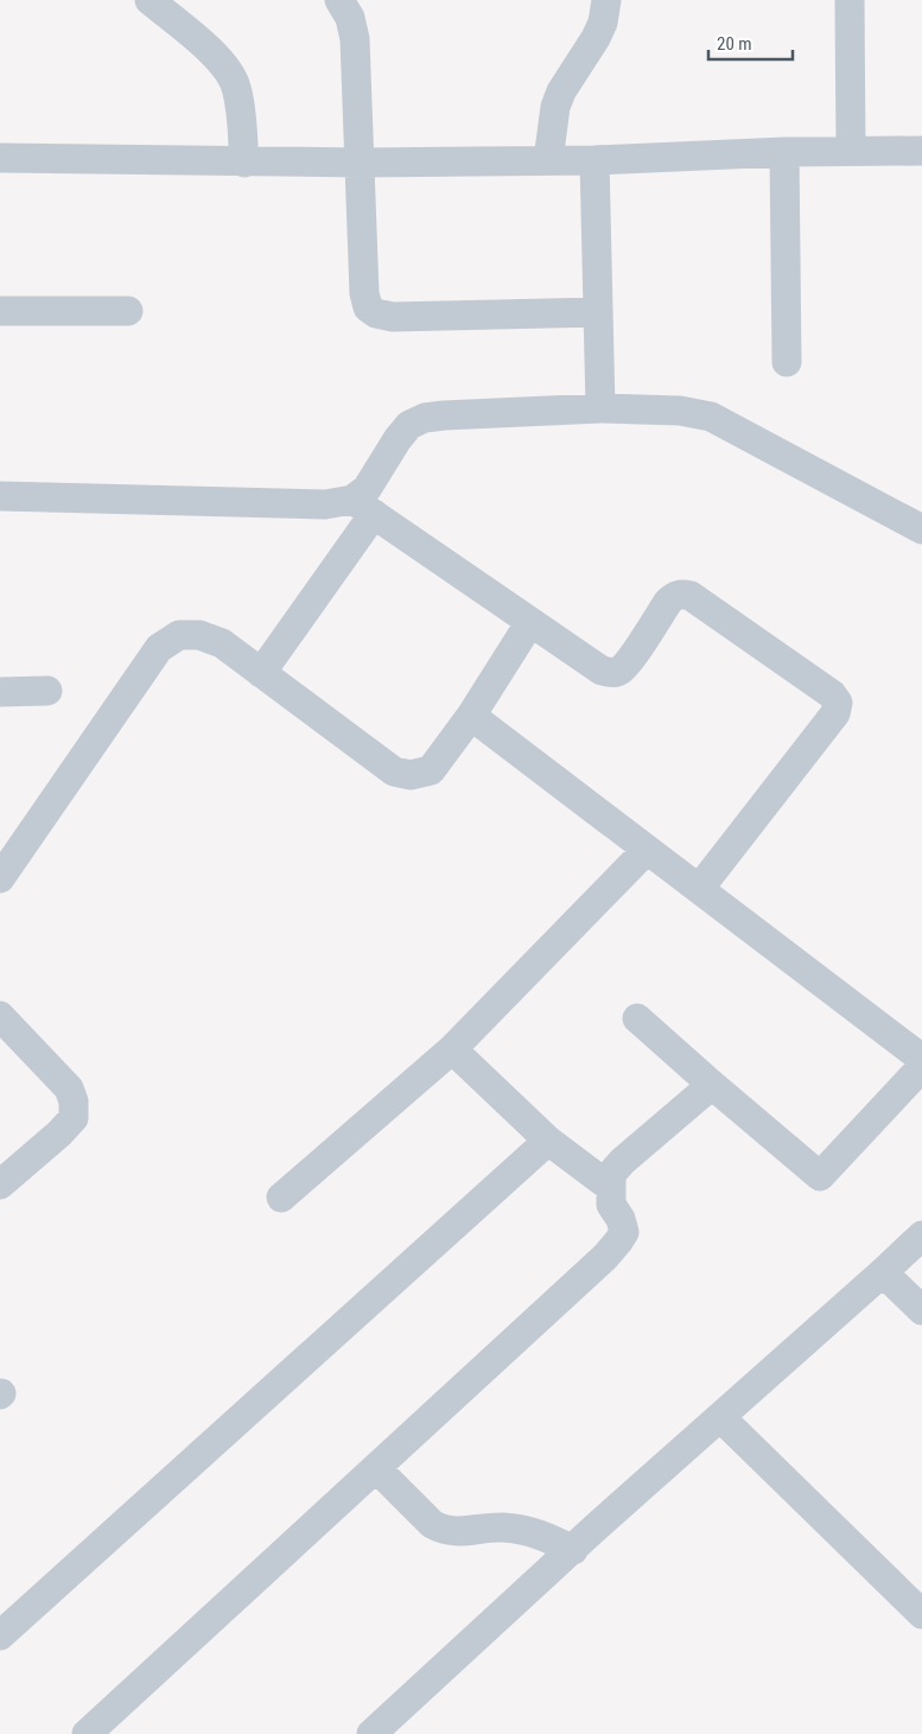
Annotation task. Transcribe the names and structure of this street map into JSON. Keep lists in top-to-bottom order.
{
  "scale_bar": "20 m"
}
